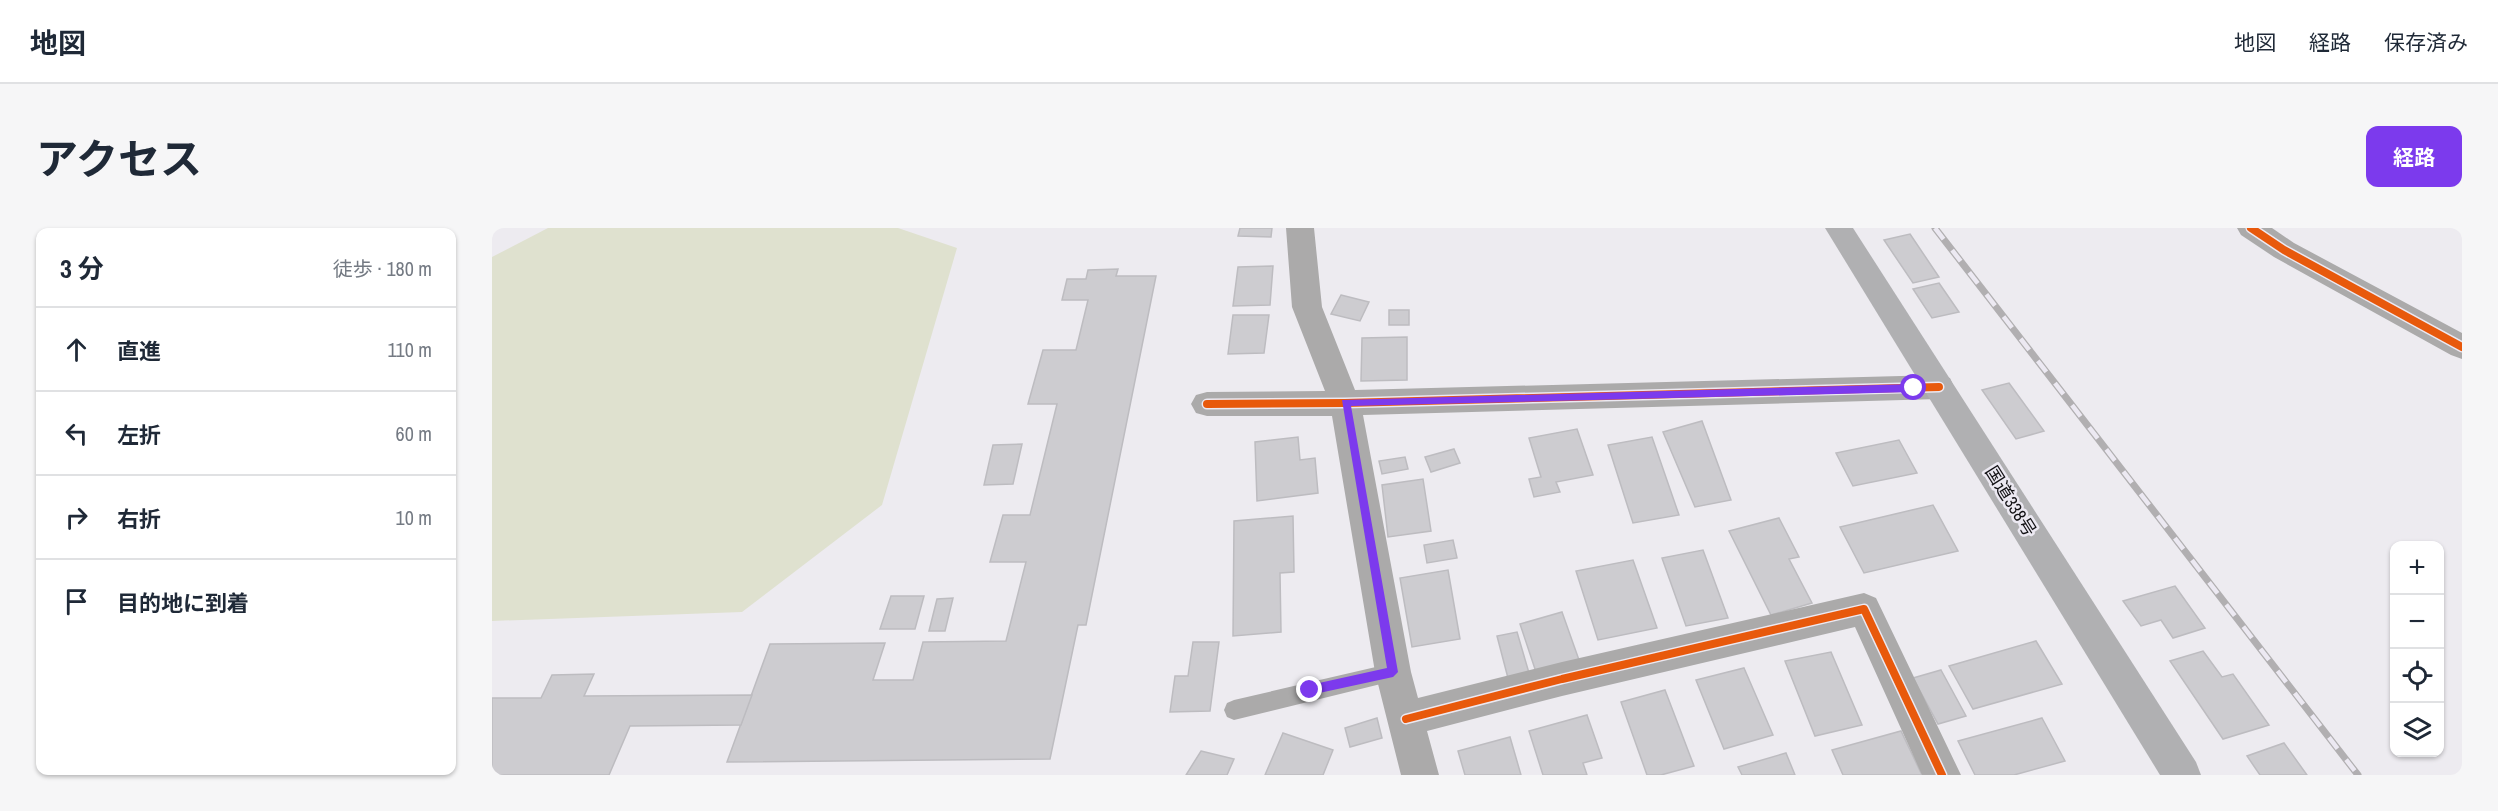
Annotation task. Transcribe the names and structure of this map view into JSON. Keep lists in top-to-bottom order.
{
  "streets": {
    "highway": ["国道338号"]
  },
  "page": {
    "header": "地図",
    "nav": ["地図", "経路", "保存済み"],
    "title": "アクセス",
    "buttons": "経路",
    "heading": ["3 分", "徒歩 · 180 m"],
    "list": [
      ["直進", "110 m"],
      ["左折", "60 m"],
      ["右折", "10 m"],
      "目的地に到着"
    ],
    "map_buttons": ["+", "−"]
  }
}
